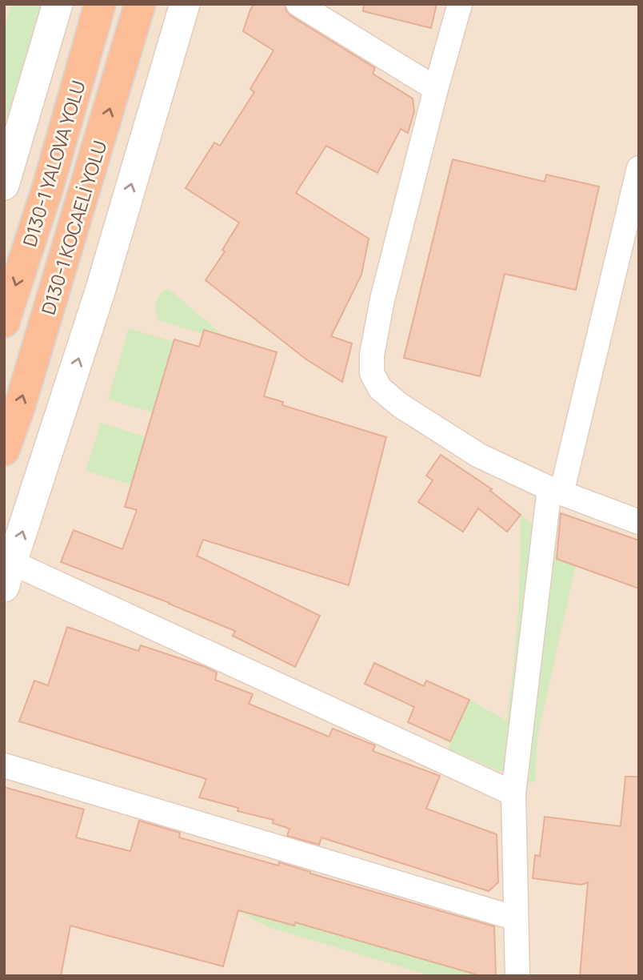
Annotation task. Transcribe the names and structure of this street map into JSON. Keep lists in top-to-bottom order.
{
  "streets": {
    "highway": ["D130-1 YALOVA YOLU", "D130-1 KOCAELİ YOLU"]
  },
  "one_way": ["D130-1 YALOVA YOLU", "D130-1 KOCAELİ YOLU"]
}
